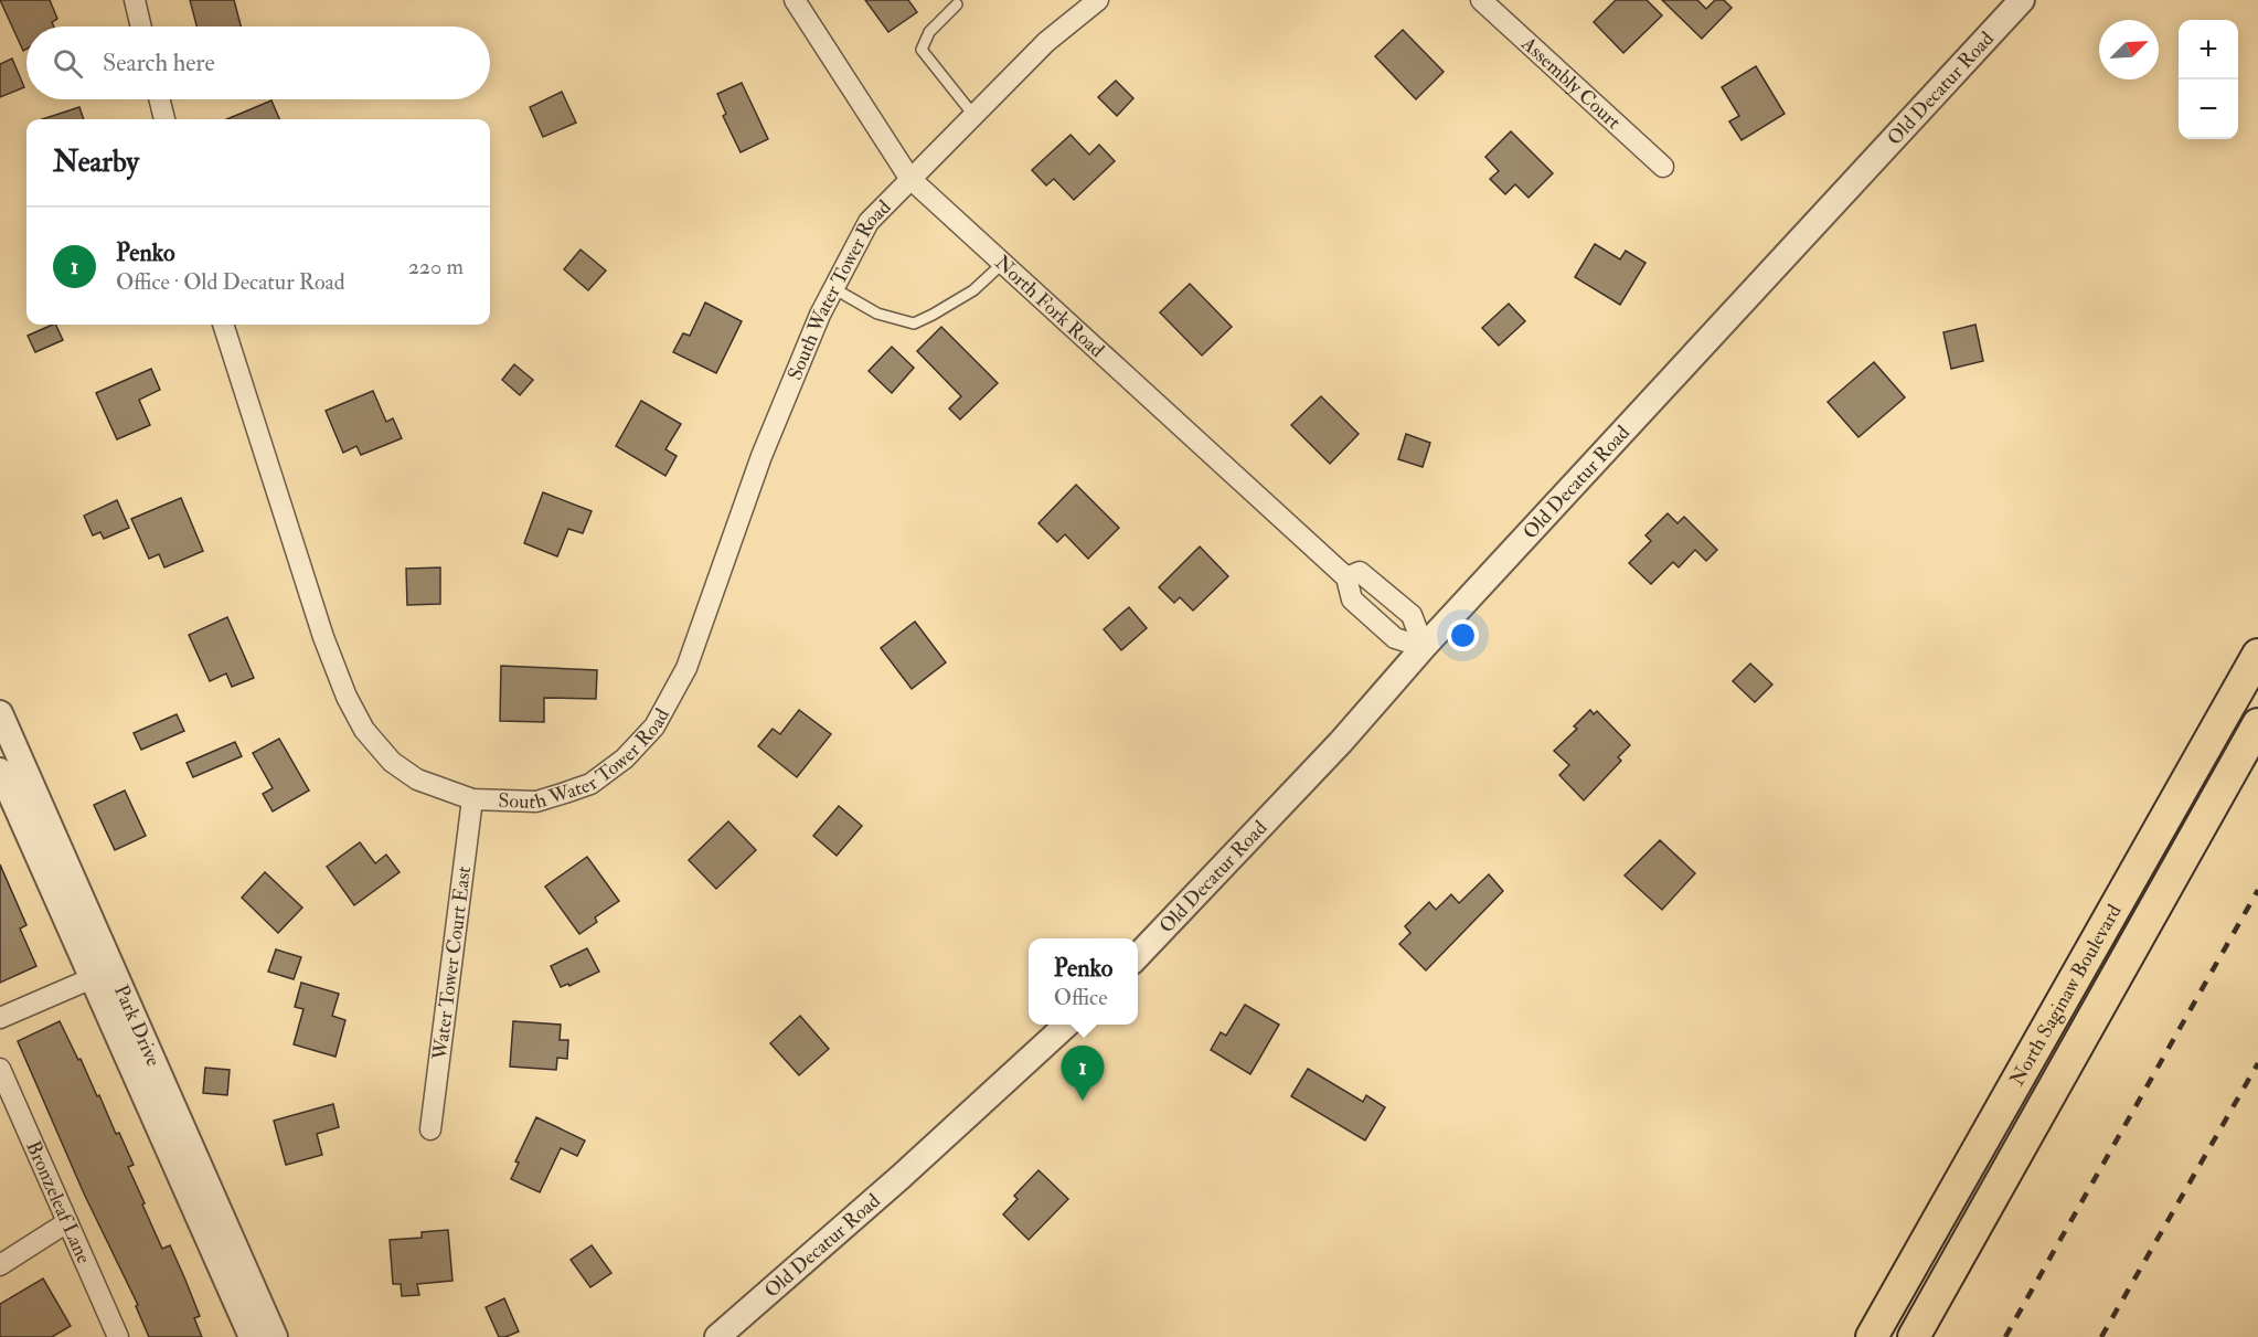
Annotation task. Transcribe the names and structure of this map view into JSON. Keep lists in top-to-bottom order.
{
  "streets": {
    "main road": ["North Saginaw Boulevard"],
    "street": [
      "Assembly Court",
      "Old Decatur Road",
      "South Water Tower Road",
      "North Fork Road",
      "Water Tower Court East",
      "Park Drive",
      "Bronzeleaf Lane"
    ]
  },
  "crossings": [
    ["Old Decatur Road", "North Fork Road"],
    ["South Water Tower Road", "North Fork Road"],
    ["South Water Tower Road", "Water Tower Court East"]
  ],
  "north": "top right",
  "page": {
    "map_buttons": ["+", "−"],
    "search": "Search here",
    "heading": "Nearby",
    "list": [
      {
        "mark": "1",
        "name": "Penko",
        "note": "Office · Old Decatur Road",
        "value": "220 m"
      }
    ],
    "popup": ["Penko", "Office"],
    "pins": "1"
  }
}
